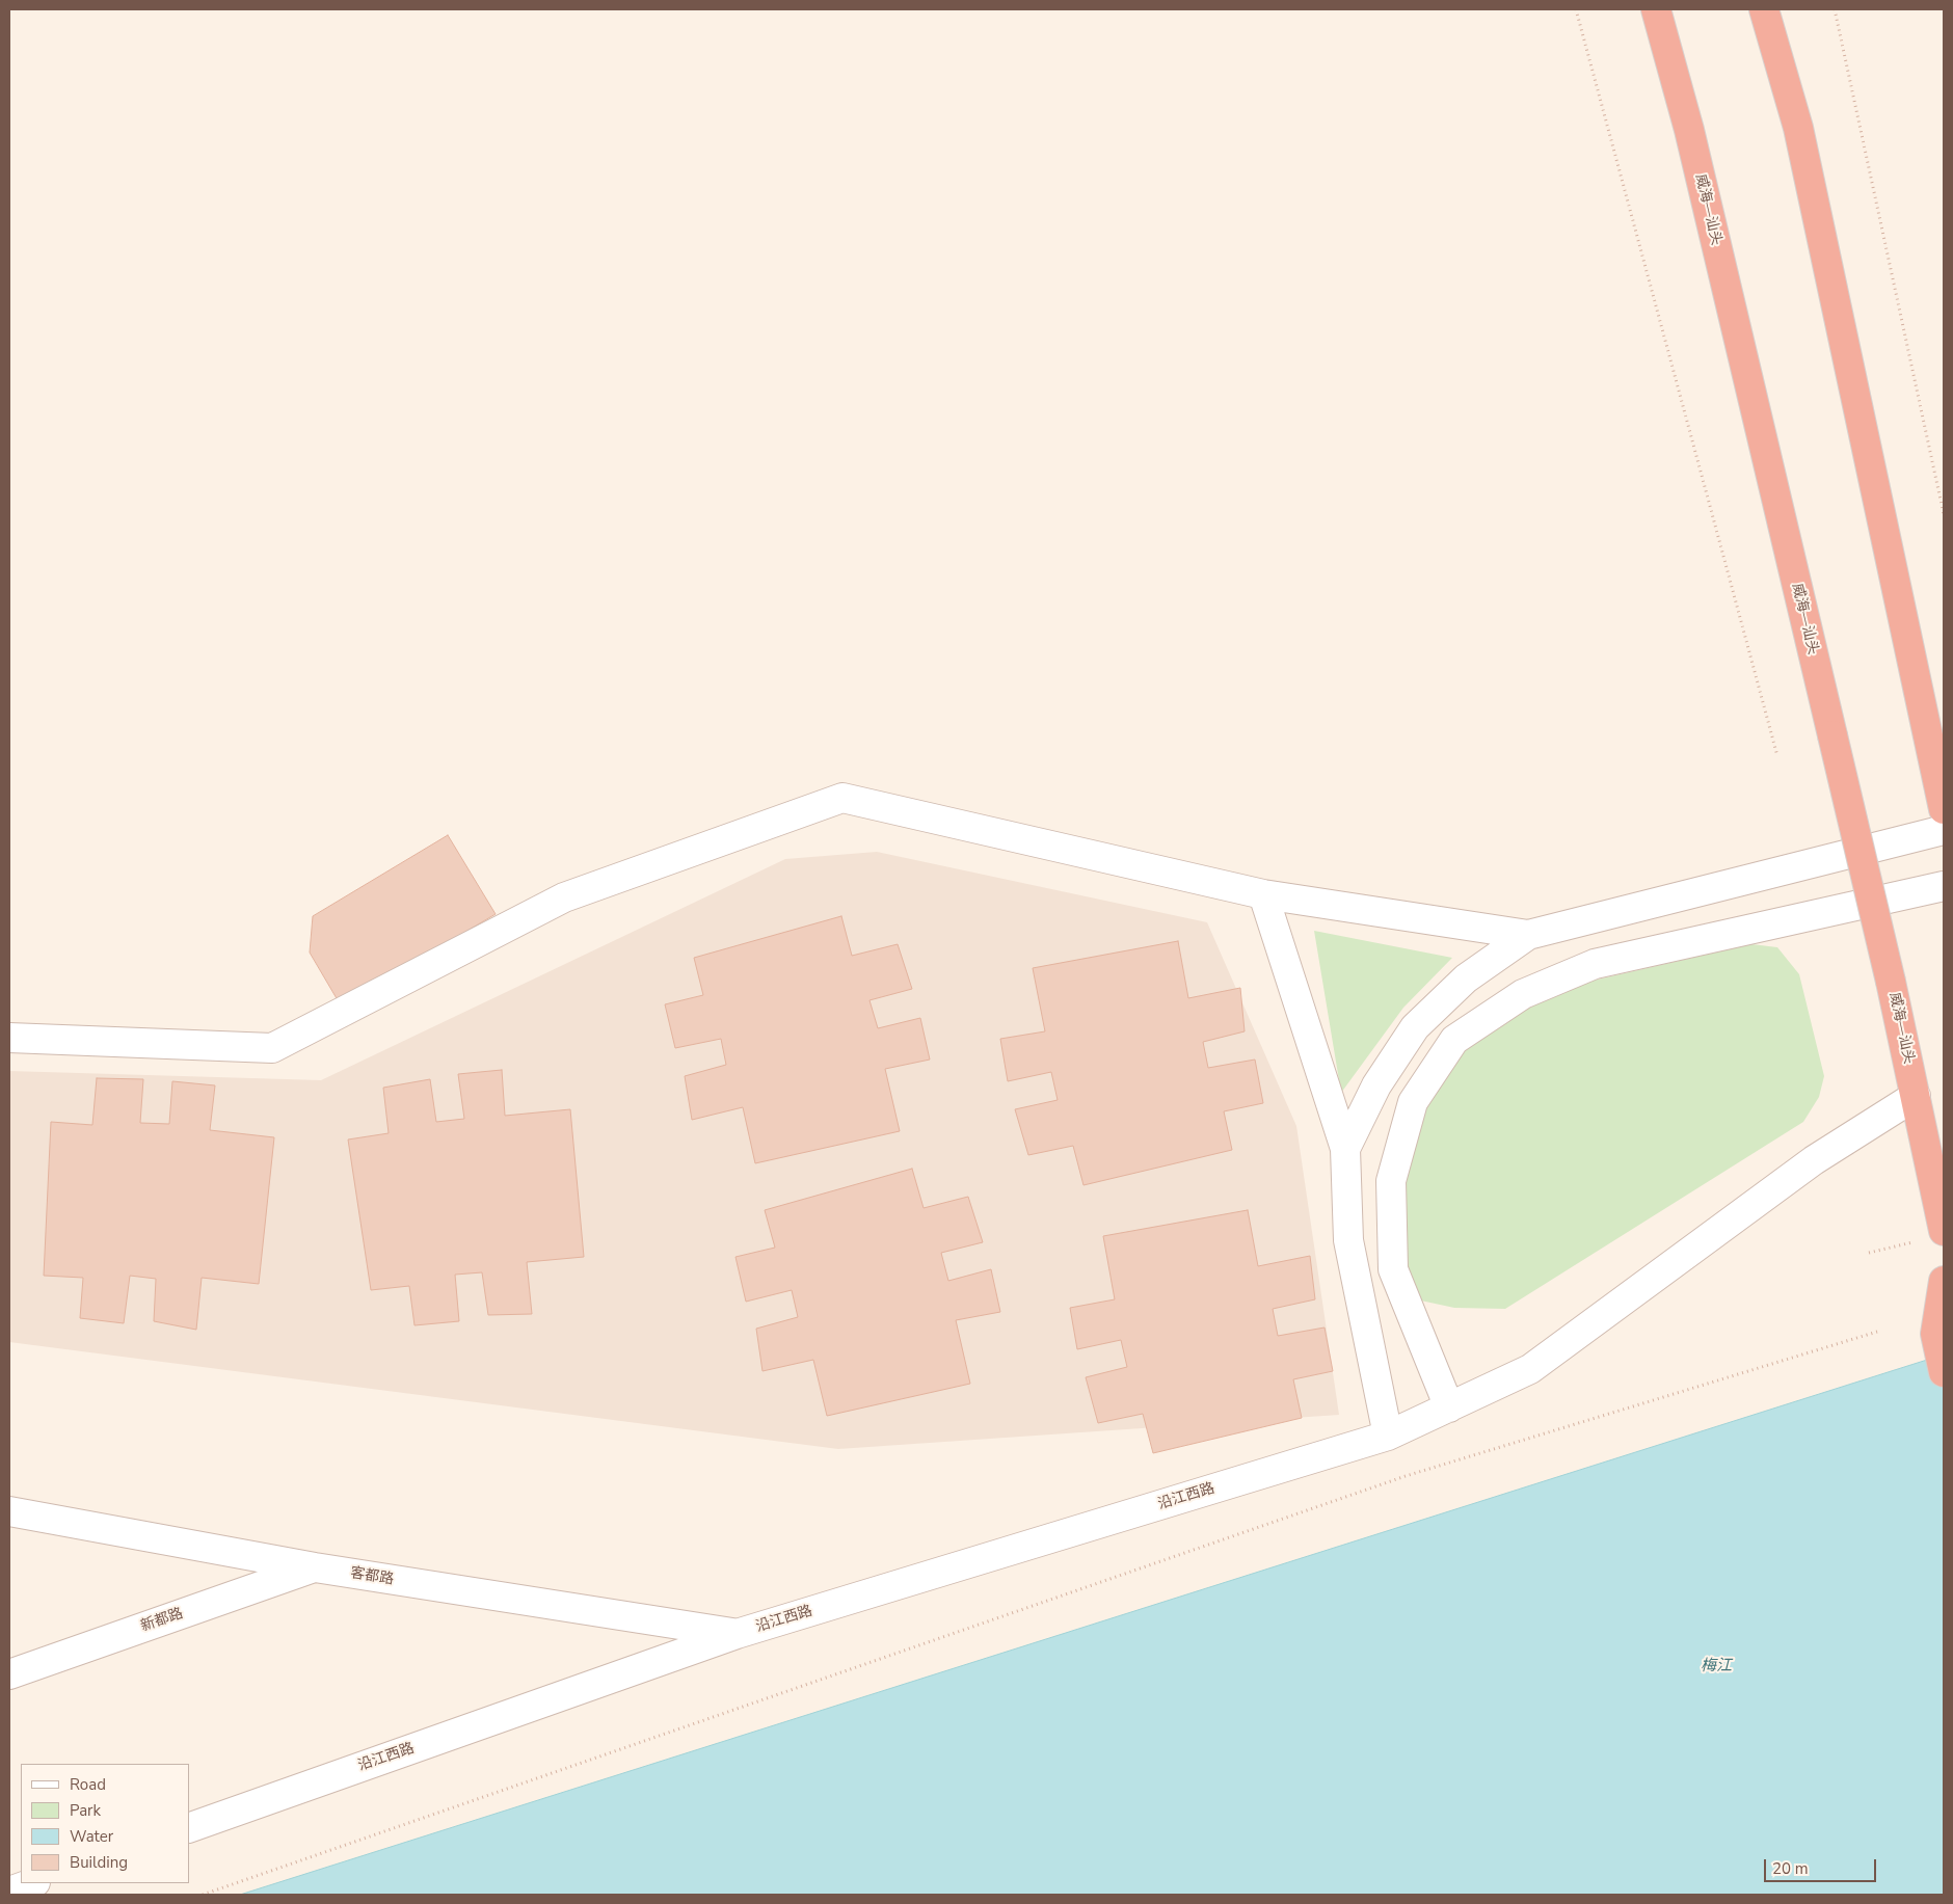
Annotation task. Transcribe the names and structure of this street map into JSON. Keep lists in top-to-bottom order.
{
  "streets": {
    "highway": ["威海—汕头"],
    "street": ["沿江西路", "客都路", "新都路"]
  },
  "crossings": [
    ["威海—汕头", "沿江西路"],
    ["沿江西路", "客都路"],
    ["客都路", "新都路"]
  ],
  "water": ["梅江"],
  "legend": [
    "Road",
    "Park",
    "Water",
    "Building"
  ],
  "scale_bar": "20 m"
}
